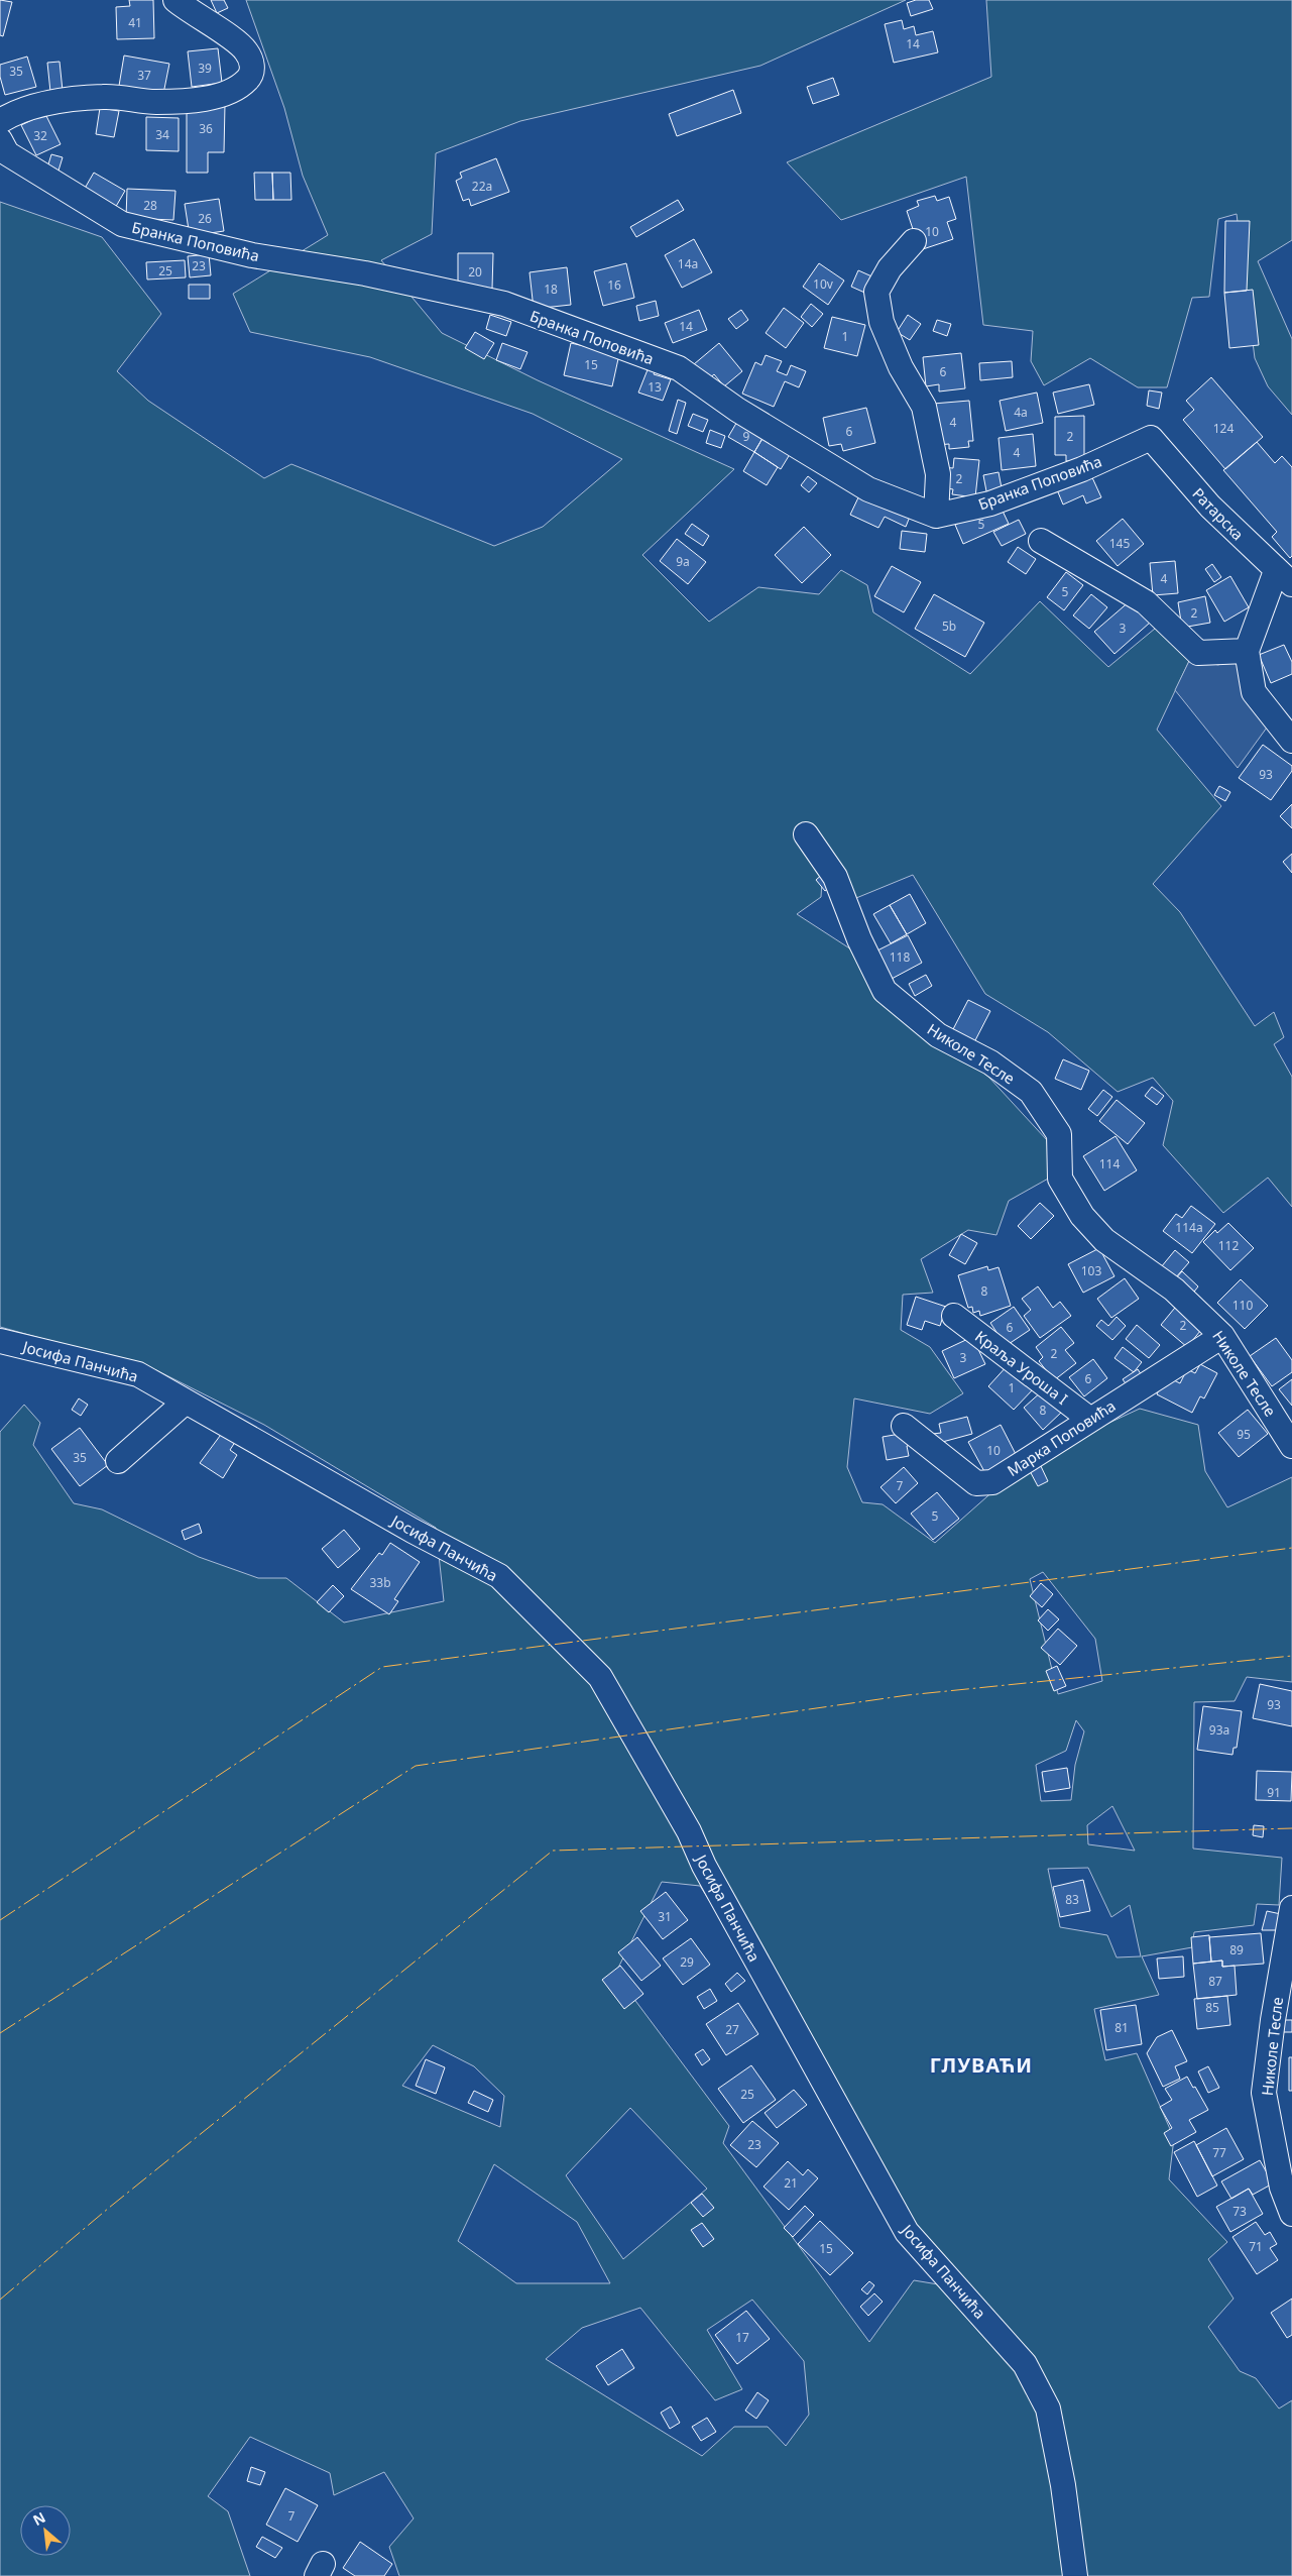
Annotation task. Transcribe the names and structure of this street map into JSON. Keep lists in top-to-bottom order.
{
  "streets": {
    "street": [
      "Бранка Поповића",
      "Ратарска",
      "Николе Тесле",
      "Јосифа Панчића",
      "Краља Уроша I",
      "Марка Поповића"
    ]
  },
  "crossings": [
    ["Бранка Поповића", "Ратарска"],
    ["Николе Тесле", "Марка Поповића"],
    ["Краља Уроша I", "Марка Поповића"]
  ],
  "districts": ["ГЛУВАЋИ"],
  "house_numbers": [
    "41",
    "14",
    "39",
    "35",
    "37",
    "36",
    "34",
    "32",
    "22a",
    "28",
    "26",
    "10",
    "14a",
    "23",
    "25",
    "20",
    "10v",
    "16",
    "18",
    "14",
    "1",
    "15",
    "6",
    "13",
    "4a",
    "4",
    "124",
    "6",
    "9",
    "2",
    "4",
    "2",
    "5",
    "145",
    "9a",
    "4",
    "5",
    "2",
    "5b",
    "3",
    "93",
    "118",
    "114",
    "114a",
    "112",
    "103",
    "8",
    "110",
    "2",
    "6",
    "2",
    "3",
    "6",
    "1",
    "8",
    "95",
    "10",
    "35",
    "7",
    "5",
    "33b",
    "93",
    "93a",
    "91",
    "83",
    "31",
    "89",
    "29",
    "87",
    "85",
    "81",
    "27",
    "25",
    "23",
    "77",
    "21",
    "73",
    "71",
    "15",
    "17",
    "7"
  ],
  "north": "top left"
}
